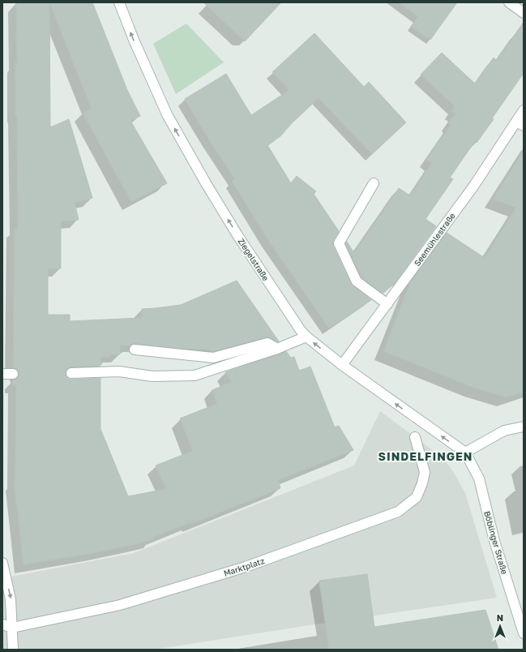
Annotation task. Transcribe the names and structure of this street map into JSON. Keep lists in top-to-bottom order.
{
  "streets": {
    "street": [
      "Seemühlestraße",
      "Ziegelstraße",
      "Böblinger Straße",
      "Marktplatz"
    ]
  },
  "crossings": [
    ["Seemühlestraße", "Ziegelstraße"],
    ["Ziegelstraße", "Böblinger Straße"]
  ],
  "one_way": ["Ziegelstraße"],
  "districts": ["SINDELFINGEN"],
  "north": "top"
}
